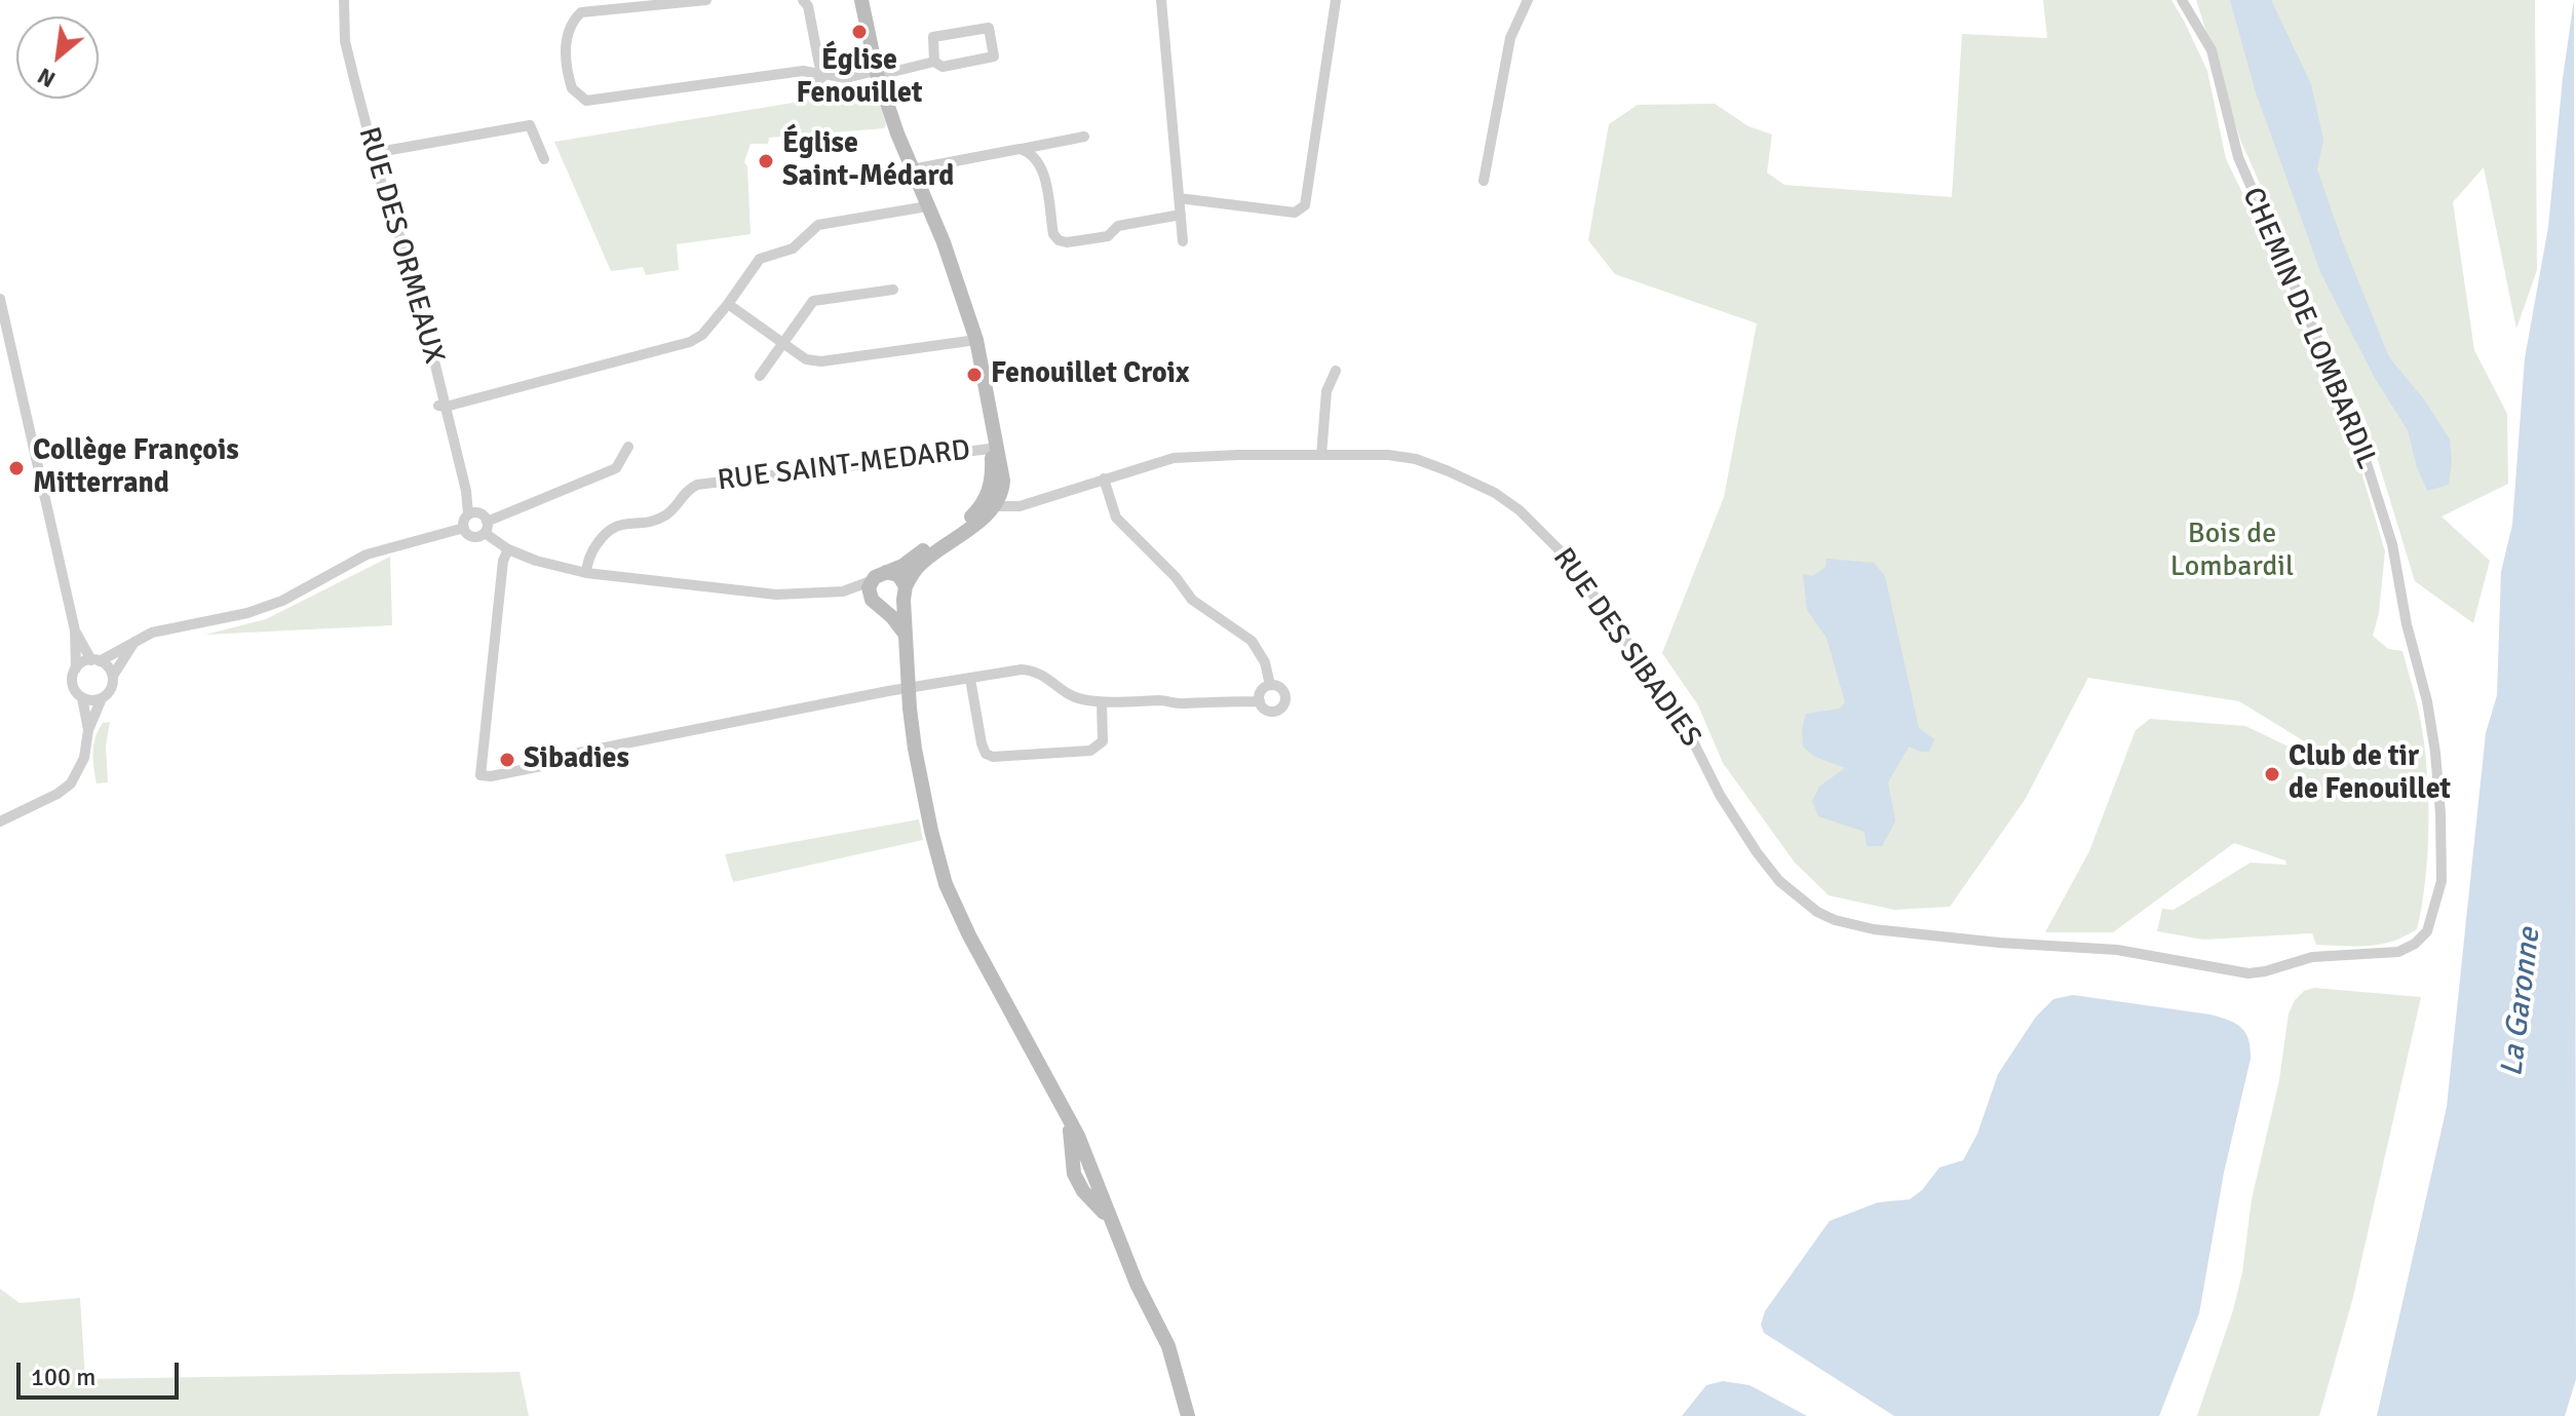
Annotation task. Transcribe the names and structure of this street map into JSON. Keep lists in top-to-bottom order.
{
  "streets": {
    "street": [
      "RUE DES ORMEAUX",
      "CHEMIN DE LOMBARDIL",
      "RUE SAINT-MEDARD",
      "RUE DES SIBADIES"
    ]
  },
  "crossings": [
    ["RUE DES ORMEAUX", "RUE SAINT-MEDARD"],
    ["CHEMIN DE LOMBARDIL", "RUE DES SIBADIES"]
  ],
  "water": ["La Garonne"],
  "parks": ["Bois de Lombardil"],
  "places": [
    "Église Fenouillet",
    "Église Saint-Médard",
    "Fenouillet Croix",
    "Collège François Mitterrand",
    "Sibadies",
    "Club de tir de Fenouillet"
  ],
  "scale_bar": "100 m",
  "north": "bottom left"
}
